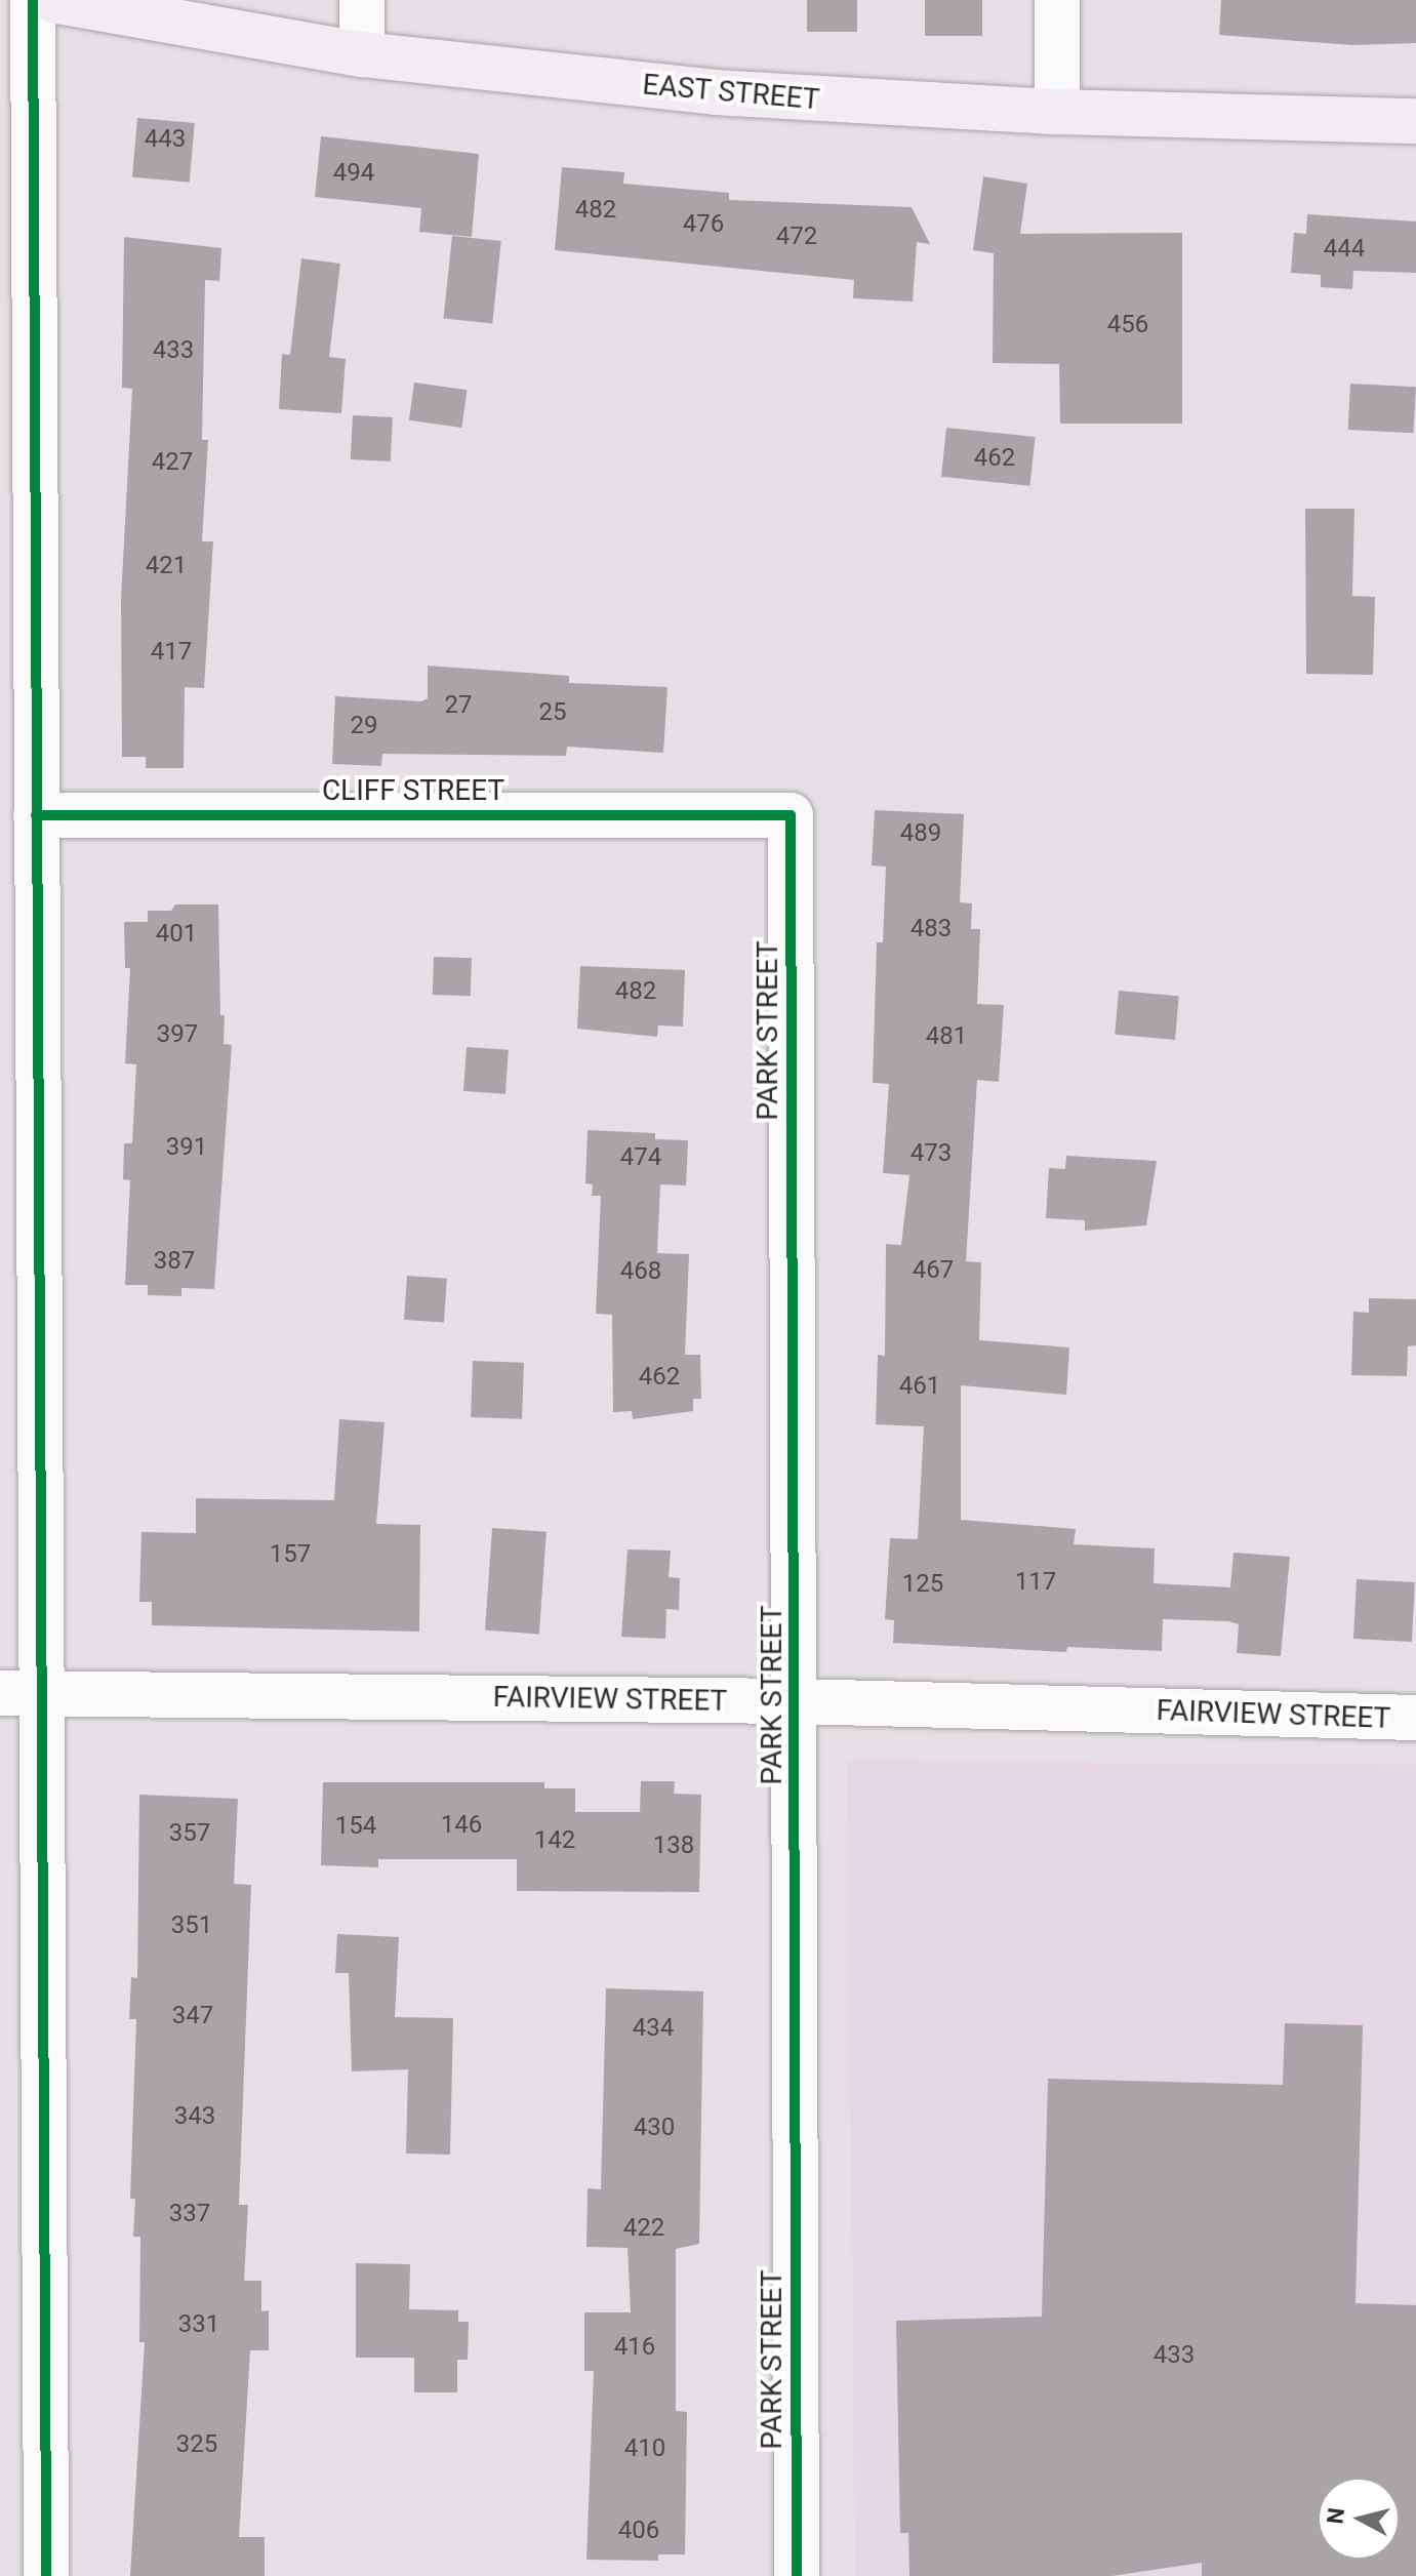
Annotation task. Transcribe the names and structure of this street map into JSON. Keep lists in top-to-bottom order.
{
  "streets": {
    "main road": ["EAST STREET"],
    "street": ["CLIFF STREET", "PARK STREET", "FAIRVIEW STREET"]
  },
  "crossings": [
    ["CLIFF STREET", "PARK STREET"],
    ["PARK STREET", "FAIRVIEW STREET"]
  ],
  "house_numbers": [
    "443",
    "494",
    "482",
    "476",
    "472",
    "444",
    "456",
    "433",
    "462",
    "427",
    "421",
    "417",
    "27",
    "25",
    "29",
    "489",
    "483",
    "401",
    "482",
    "397",
    "481",
    "391",
    "473",
    "474",
    "387",
    "467",
    "468",
    "462",
    "461",
    "157",
    "117",
    "125",
    "146",
    "154",
    "357",
    "142",
    "138",
    "351",
    "347",
    "434",
    "343",
    "430",
    "337",
    "422",
    "331",
    "416",
    "433",
    "325",
    "410",
    "406"
  ],
  "north": "left"
}
